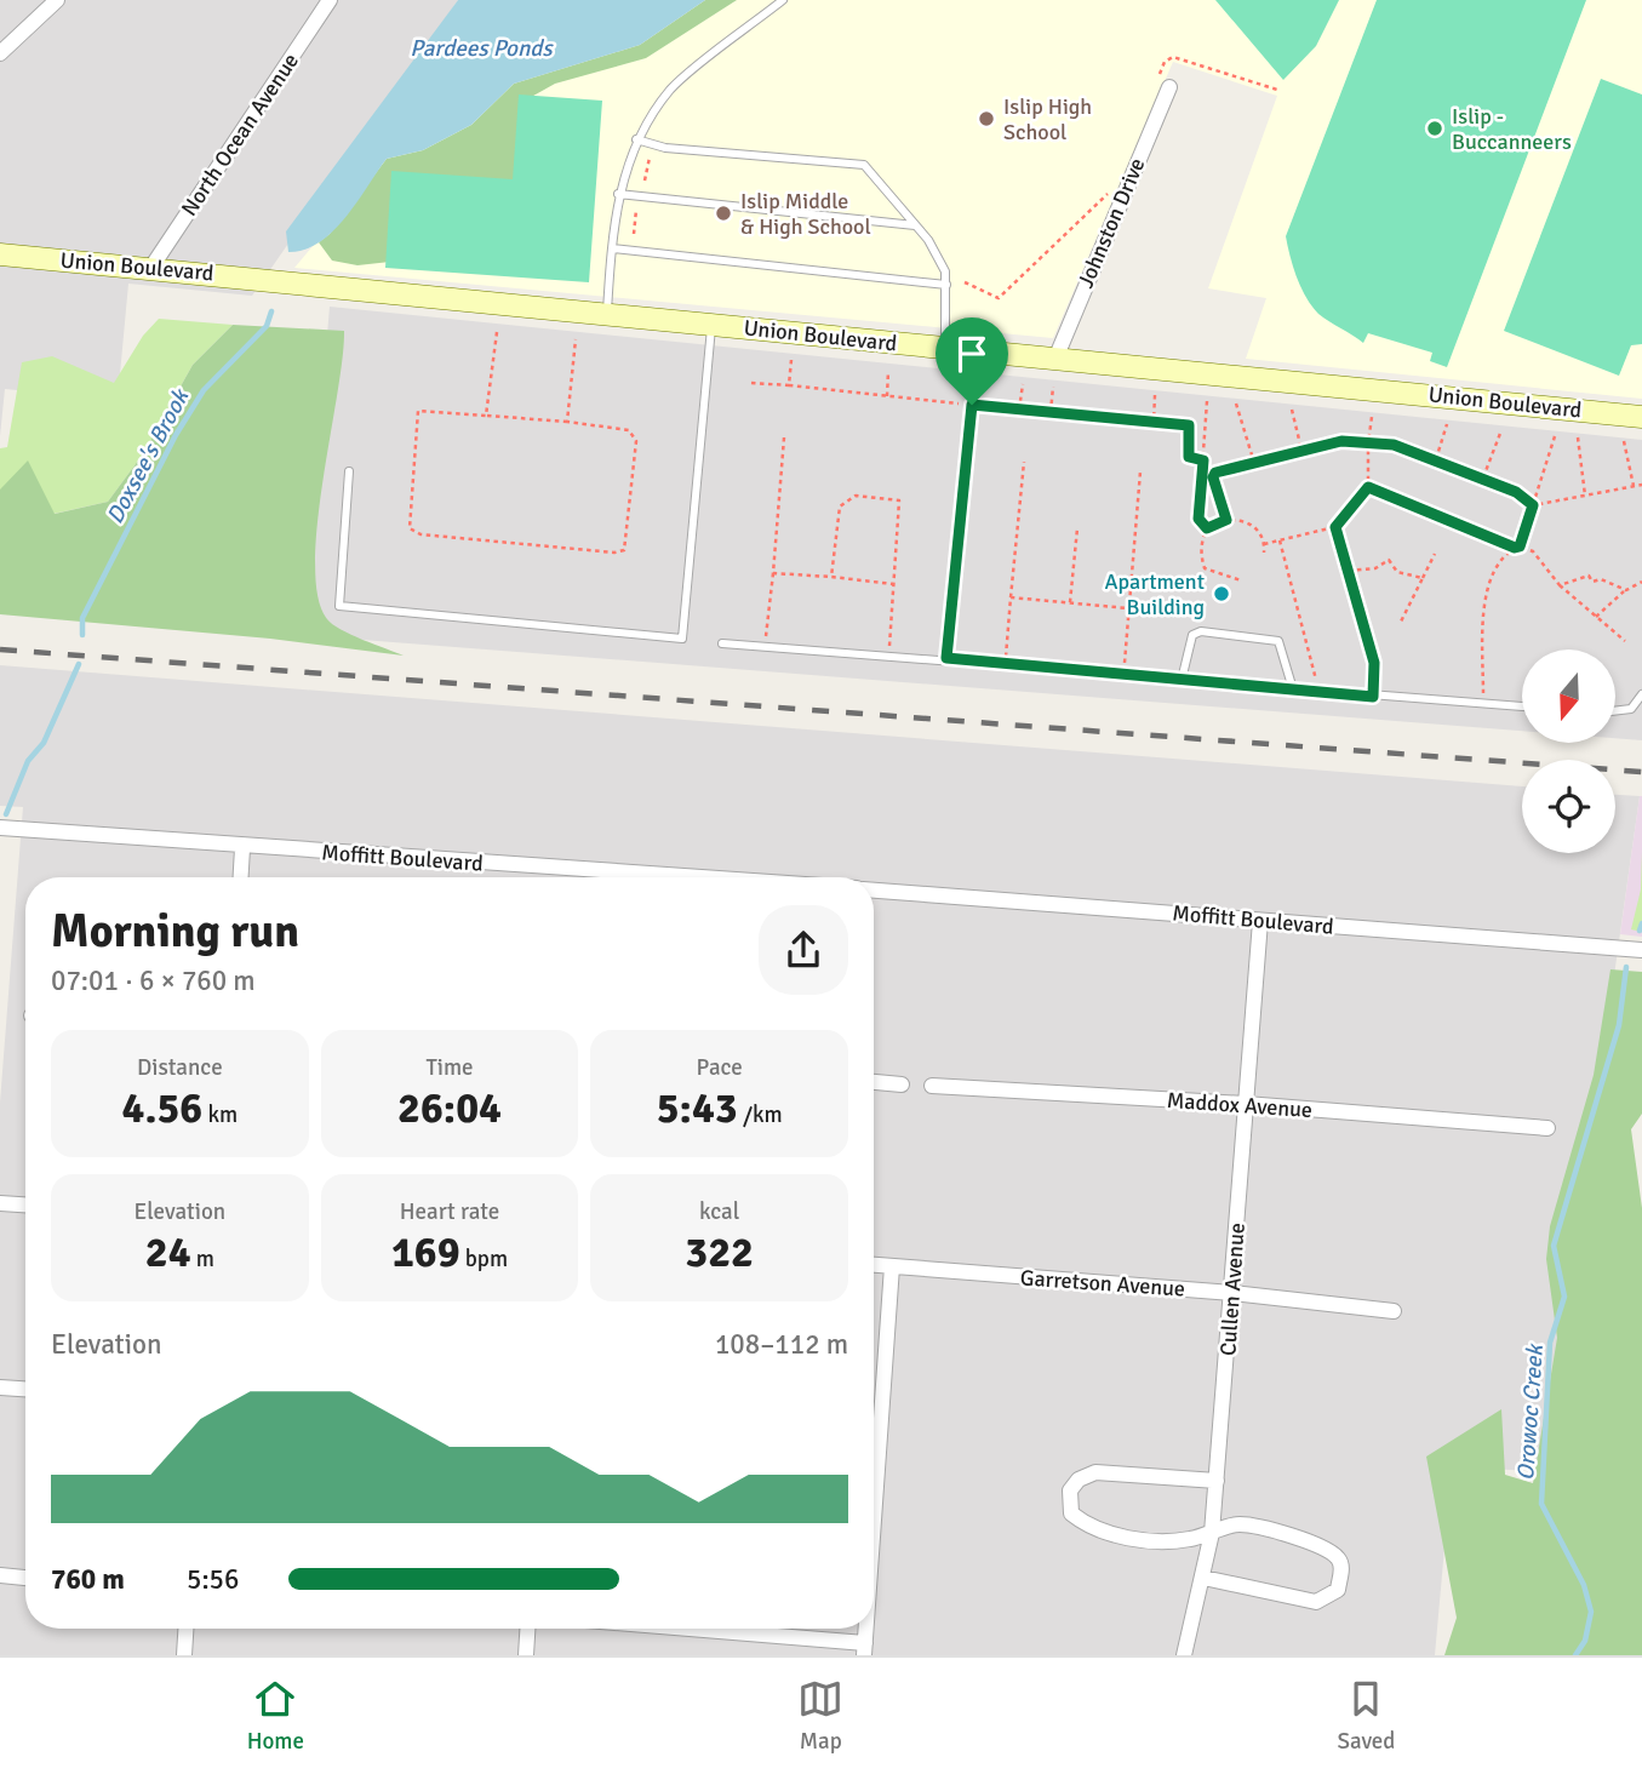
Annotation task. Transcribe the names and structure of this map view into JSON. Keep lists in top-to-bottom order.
{
  "streets": {
    "main road": ["Union Boulevard"],
    "street": [
      "North Ocean Avenue",
      "Johnston Drive",
      "Moffitt Boulevard",
      "Maddox Avenue",
      "Garretson Avenue",
      "Cullen Avenue"
    ]
  },
  "crossings": [
    ["North Ocean Avenue", "Union Boulevard"],
    ["Johnston Drive", "Union Boulevard"],
    ["Moffitt Boulevard", "Cullen Avenue"],
    ["Maddox Avenue", "Cullen Avenue"],
    ["Garretson Avenue", "Cullen Avenue"]
  ],
  "water": ["Pardees Ponds", "Doxsee's Brook", "Orowoc Creek"],
  "places": [
    "Islip High School",
    "Islip - Buccanneers",
    "Islip Middle & High School",
    "Apartment Building"
  ],
  "north": "bottom",
  "page": {
    "heading": ["Morning run", "07:01 · 6 × 760 m"],
    "stats": [
      ["Distance", "4.56 km"],
      ["Time", "26:04"],
      ["Pace", "5:43 /km"],
      ["Elevation", "24 m"],
      ["Heart rate", "169 bpm"],
      ["kcal", "322"]
    ],
    "chart": ["Elevation", "108–112 m"],
    "list": [
      {
        "name": "760 m",
        "note": "5:56"
      }
    ],
    "tabs": ["Home", "Map", "Saved"]
  }
}
